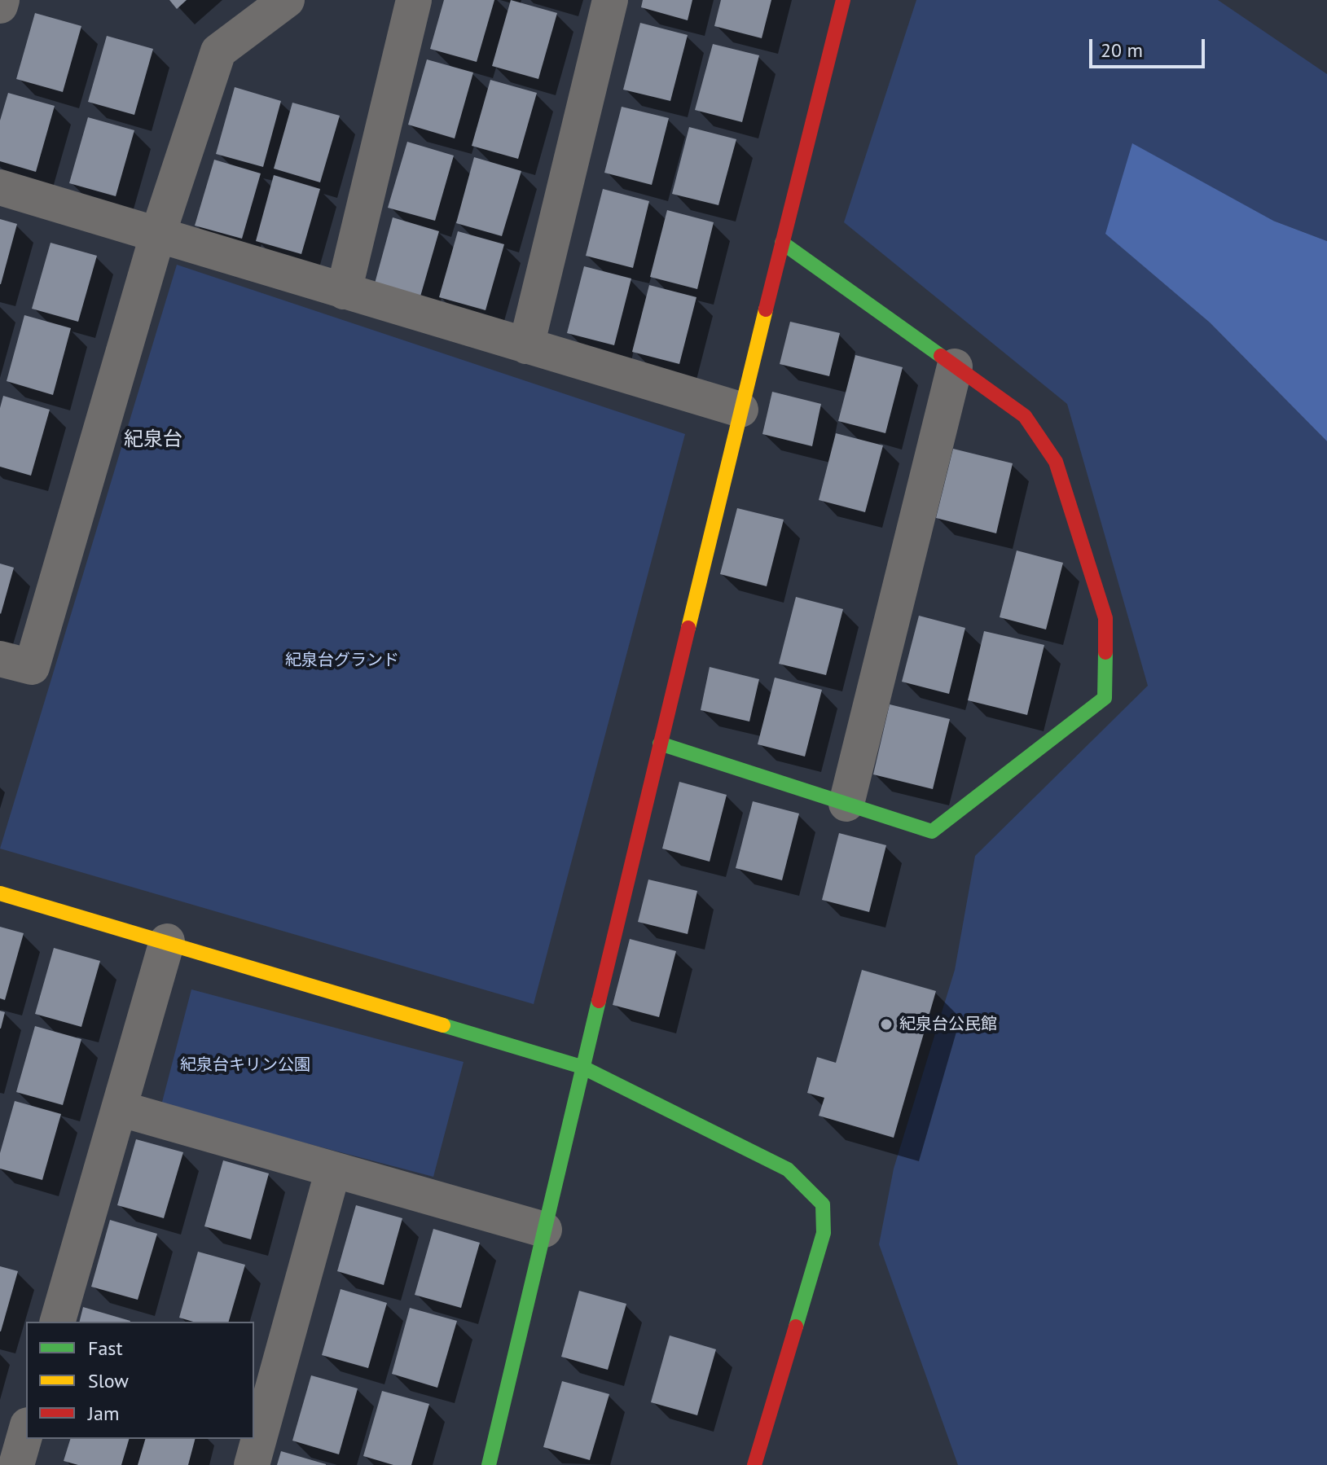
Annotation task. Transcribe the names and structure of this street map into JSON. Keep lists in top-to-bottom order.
{
  "districts": ["紀泉台"],
  "parks": ["紀泉台グランド", "紀泉台キリン公園"],
  "places": ["紀泉台公民館"],
  "legend": ["Fast", "Slow", "Jam"],
  "scale_bar": "20 m"
}
